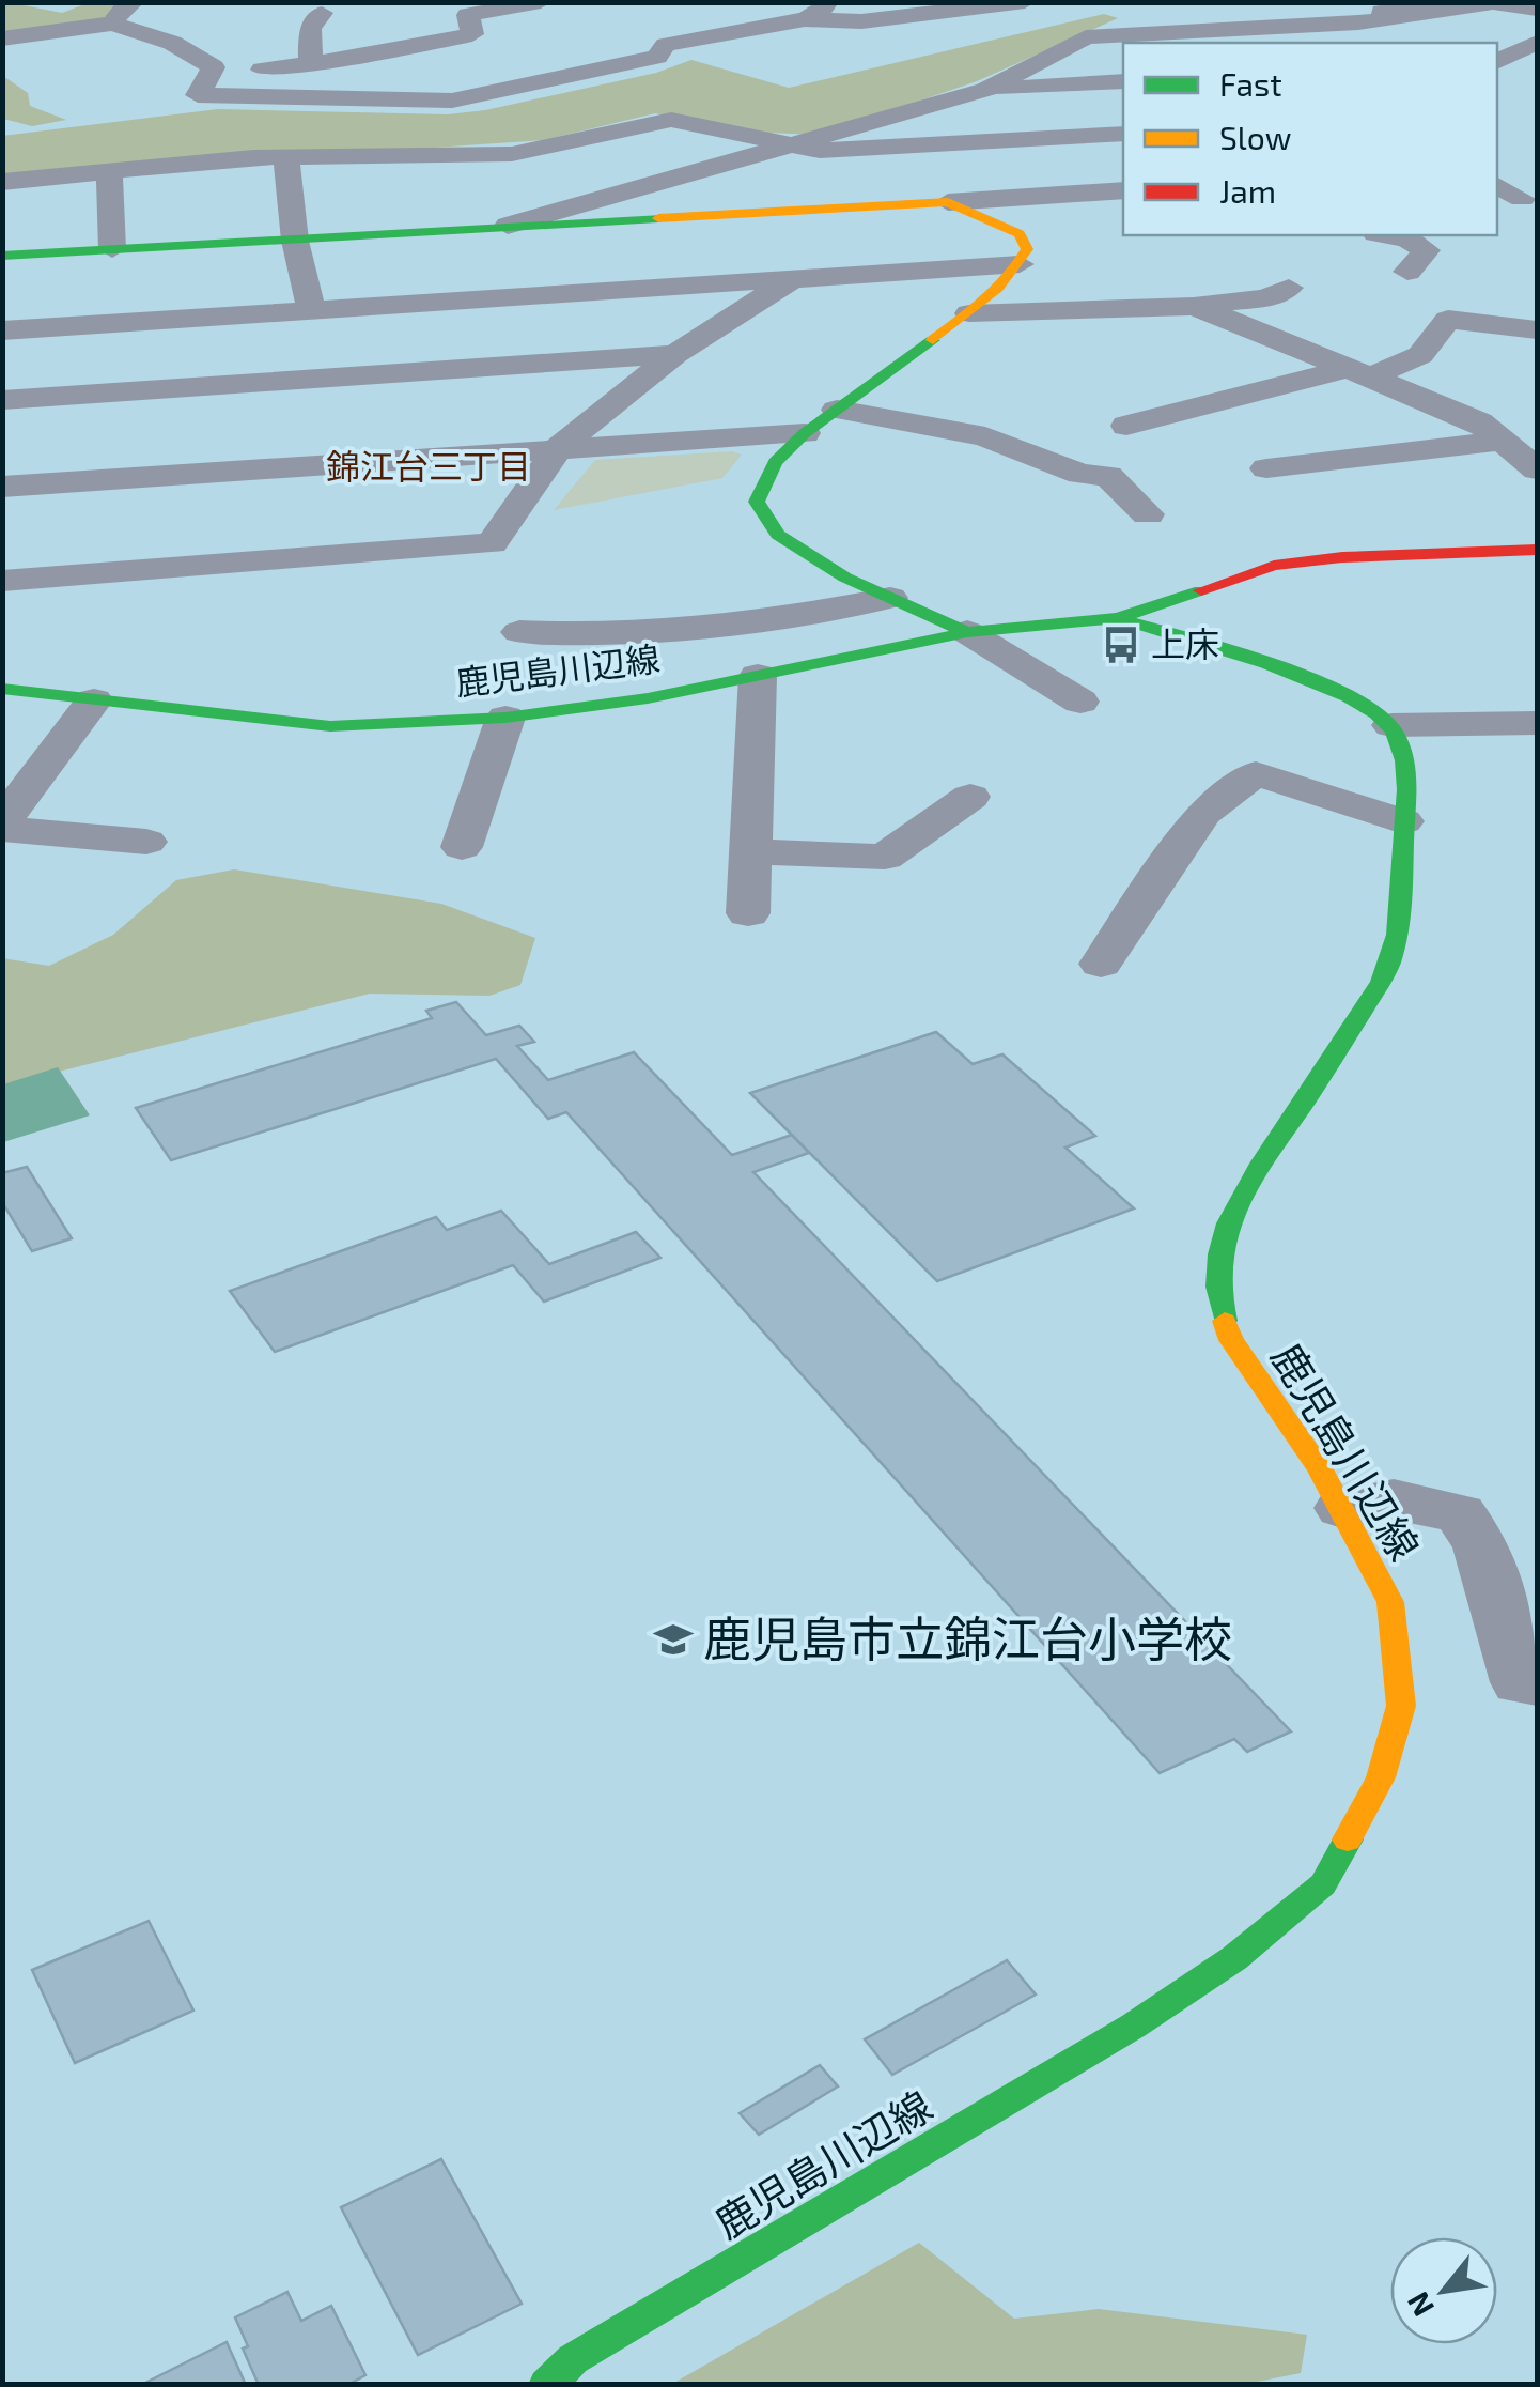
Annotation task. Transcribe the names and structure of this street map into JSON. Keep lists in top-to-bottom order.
{
  "streets": {
    "main road": ["鹿児島川辺線"]
  },
  "districts": ["錦江台三丁目"],
  "places": {
    "bus stop": ["上床"],
    "school or university": ["鹿児島市立錦江台小学校"]
  },
  "legend": ["Fast", "Slow", "Jam"],
  "north": "bottom left"
}
